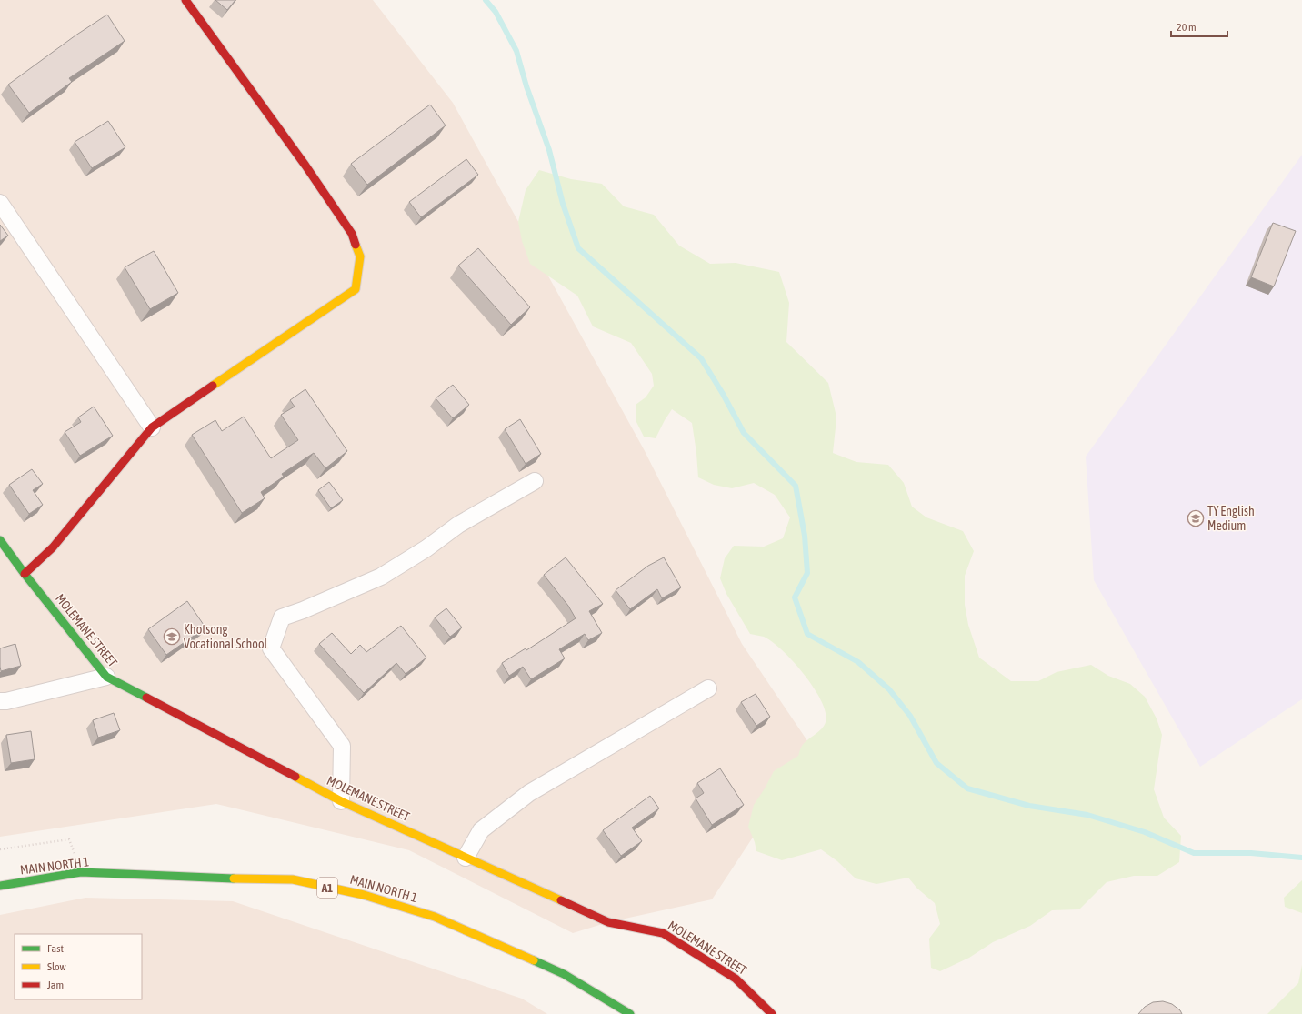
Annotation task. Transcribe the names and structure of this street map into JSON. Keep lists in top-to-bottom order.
{
  "streets": {
    "street": ["MOLEMANE STREET", "MAIN NORTH 1", "A1"]
  },
  "places": {
    "school or university": ["TY English Medium", "Khotsong Vocational School"]
  },
  "legend": ["Fast", "Slow", "Jam"],
  "scale_bar": "20 m"
}
